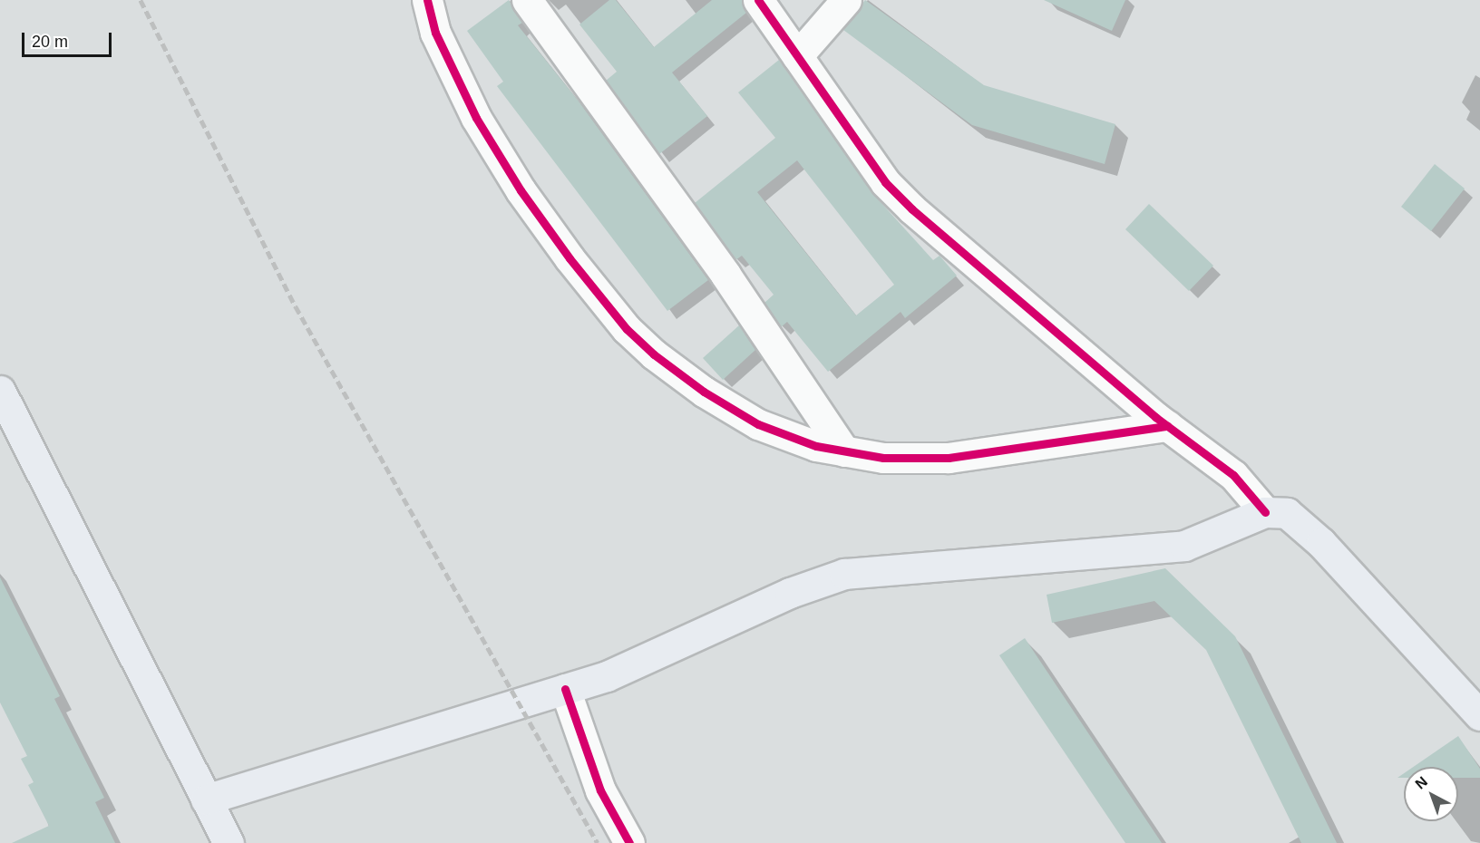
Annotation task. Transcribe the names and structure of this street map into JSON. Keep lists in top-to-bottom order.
{
  "scale_bar": "20 m",
  "north": "top left"
}
